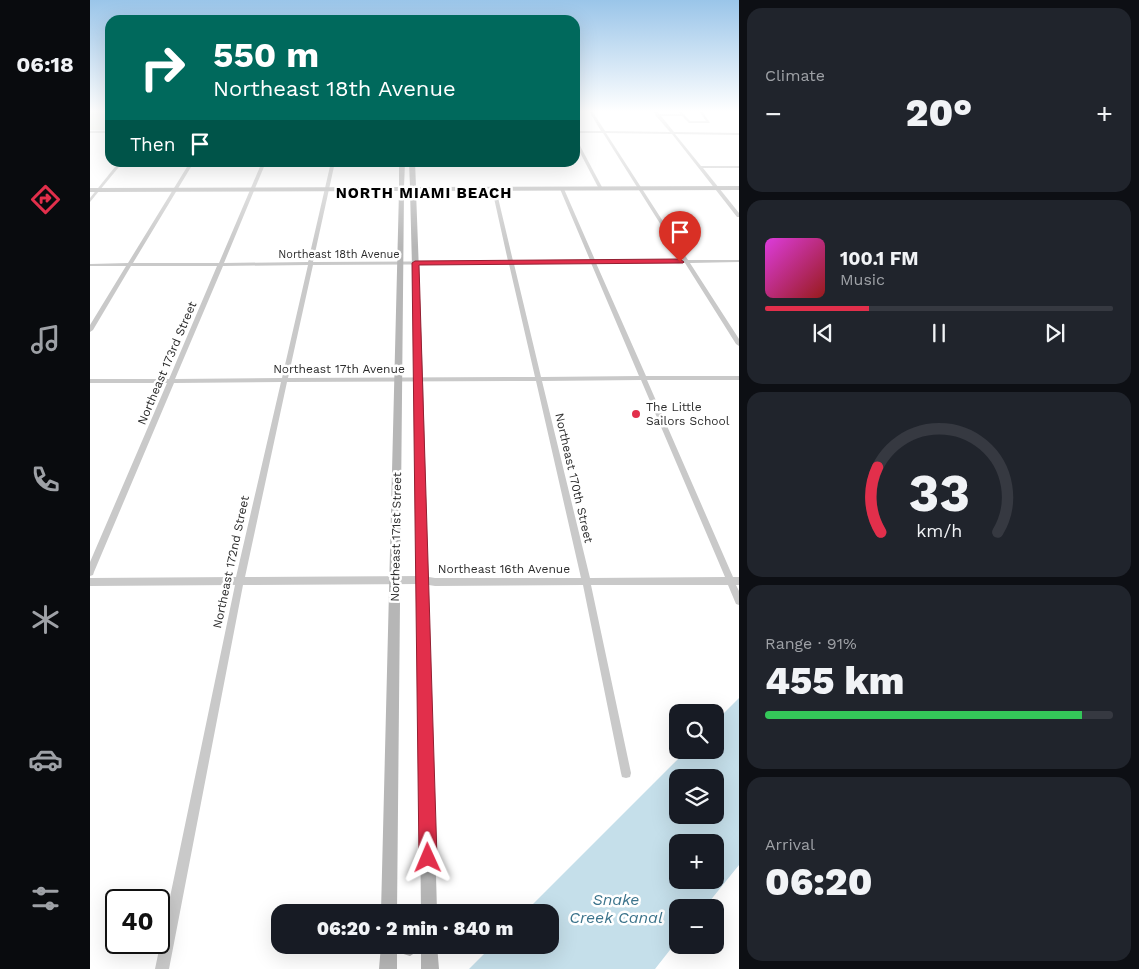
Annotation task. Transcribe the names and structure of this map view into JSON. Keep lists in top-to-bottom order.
{
  "streets": {
    "street": [
      "Northeast 18th Avenue",
      "Northeast 173rd Street",
      "Northeast 17th Avenue",
      "Northeast 170th Street",
      "Northeast 171st Street",
      "Northeast 172nd Street",
      "Northeast 16th Avenue"
    ]
  },
  "crossings": [
    ["Northeast 18th Avenue", "Northeast 173rd Street"],
    ["Northeast 18th Avenue", "Northeast 170th Street"],
    ["Northeast 18th Avenue", "Northeast 171st Street"],
    ["Northeast 18th Avenue", "Northeast 172nd Street"],
    ["Northeast 173rd Street", "Northeast 17th Avenue"],
    ["Northeast 17th Avenue", "Northeast 170th Street"],
    ["Northeast 17th Avenue", "Northeast 171st Street"],
    ["Northeast 17th Avenue", "Northeast 172nd Street"],
    ["Northeast 170th Street", "Northeast 16th Avenue"],
    ["Northeast 171st Street", "Northeast 16th Avenue"],
    ["Northeast 172nd Street", "Northeast 16th Avenue"]
  ],
  "districts": ["NORTH MIAMI BEACH"],
  "water": ["Snake Creek Canal"],
  "places": ["The Little Sailors School"],
  "page": {
    "tabs": "06:18",
    "tile": [
      "Climate",
      ["Range · 91%", "455 km"],
      ["Arrival", "06:20"]
    ],
    "turn": ["550 m", "Northeast 18th Avenue"],
    "heat": ["−", "20°", "+"],
    "then": "Then",
    "song": ["100.1 FM", "Music"],
    "map_buttons": ["+", "−"],
    "limit": "40",
    "trip": "06:20 · 2 min · 840 m",
    "gauge": ["33", "km/h"]
  }
}
